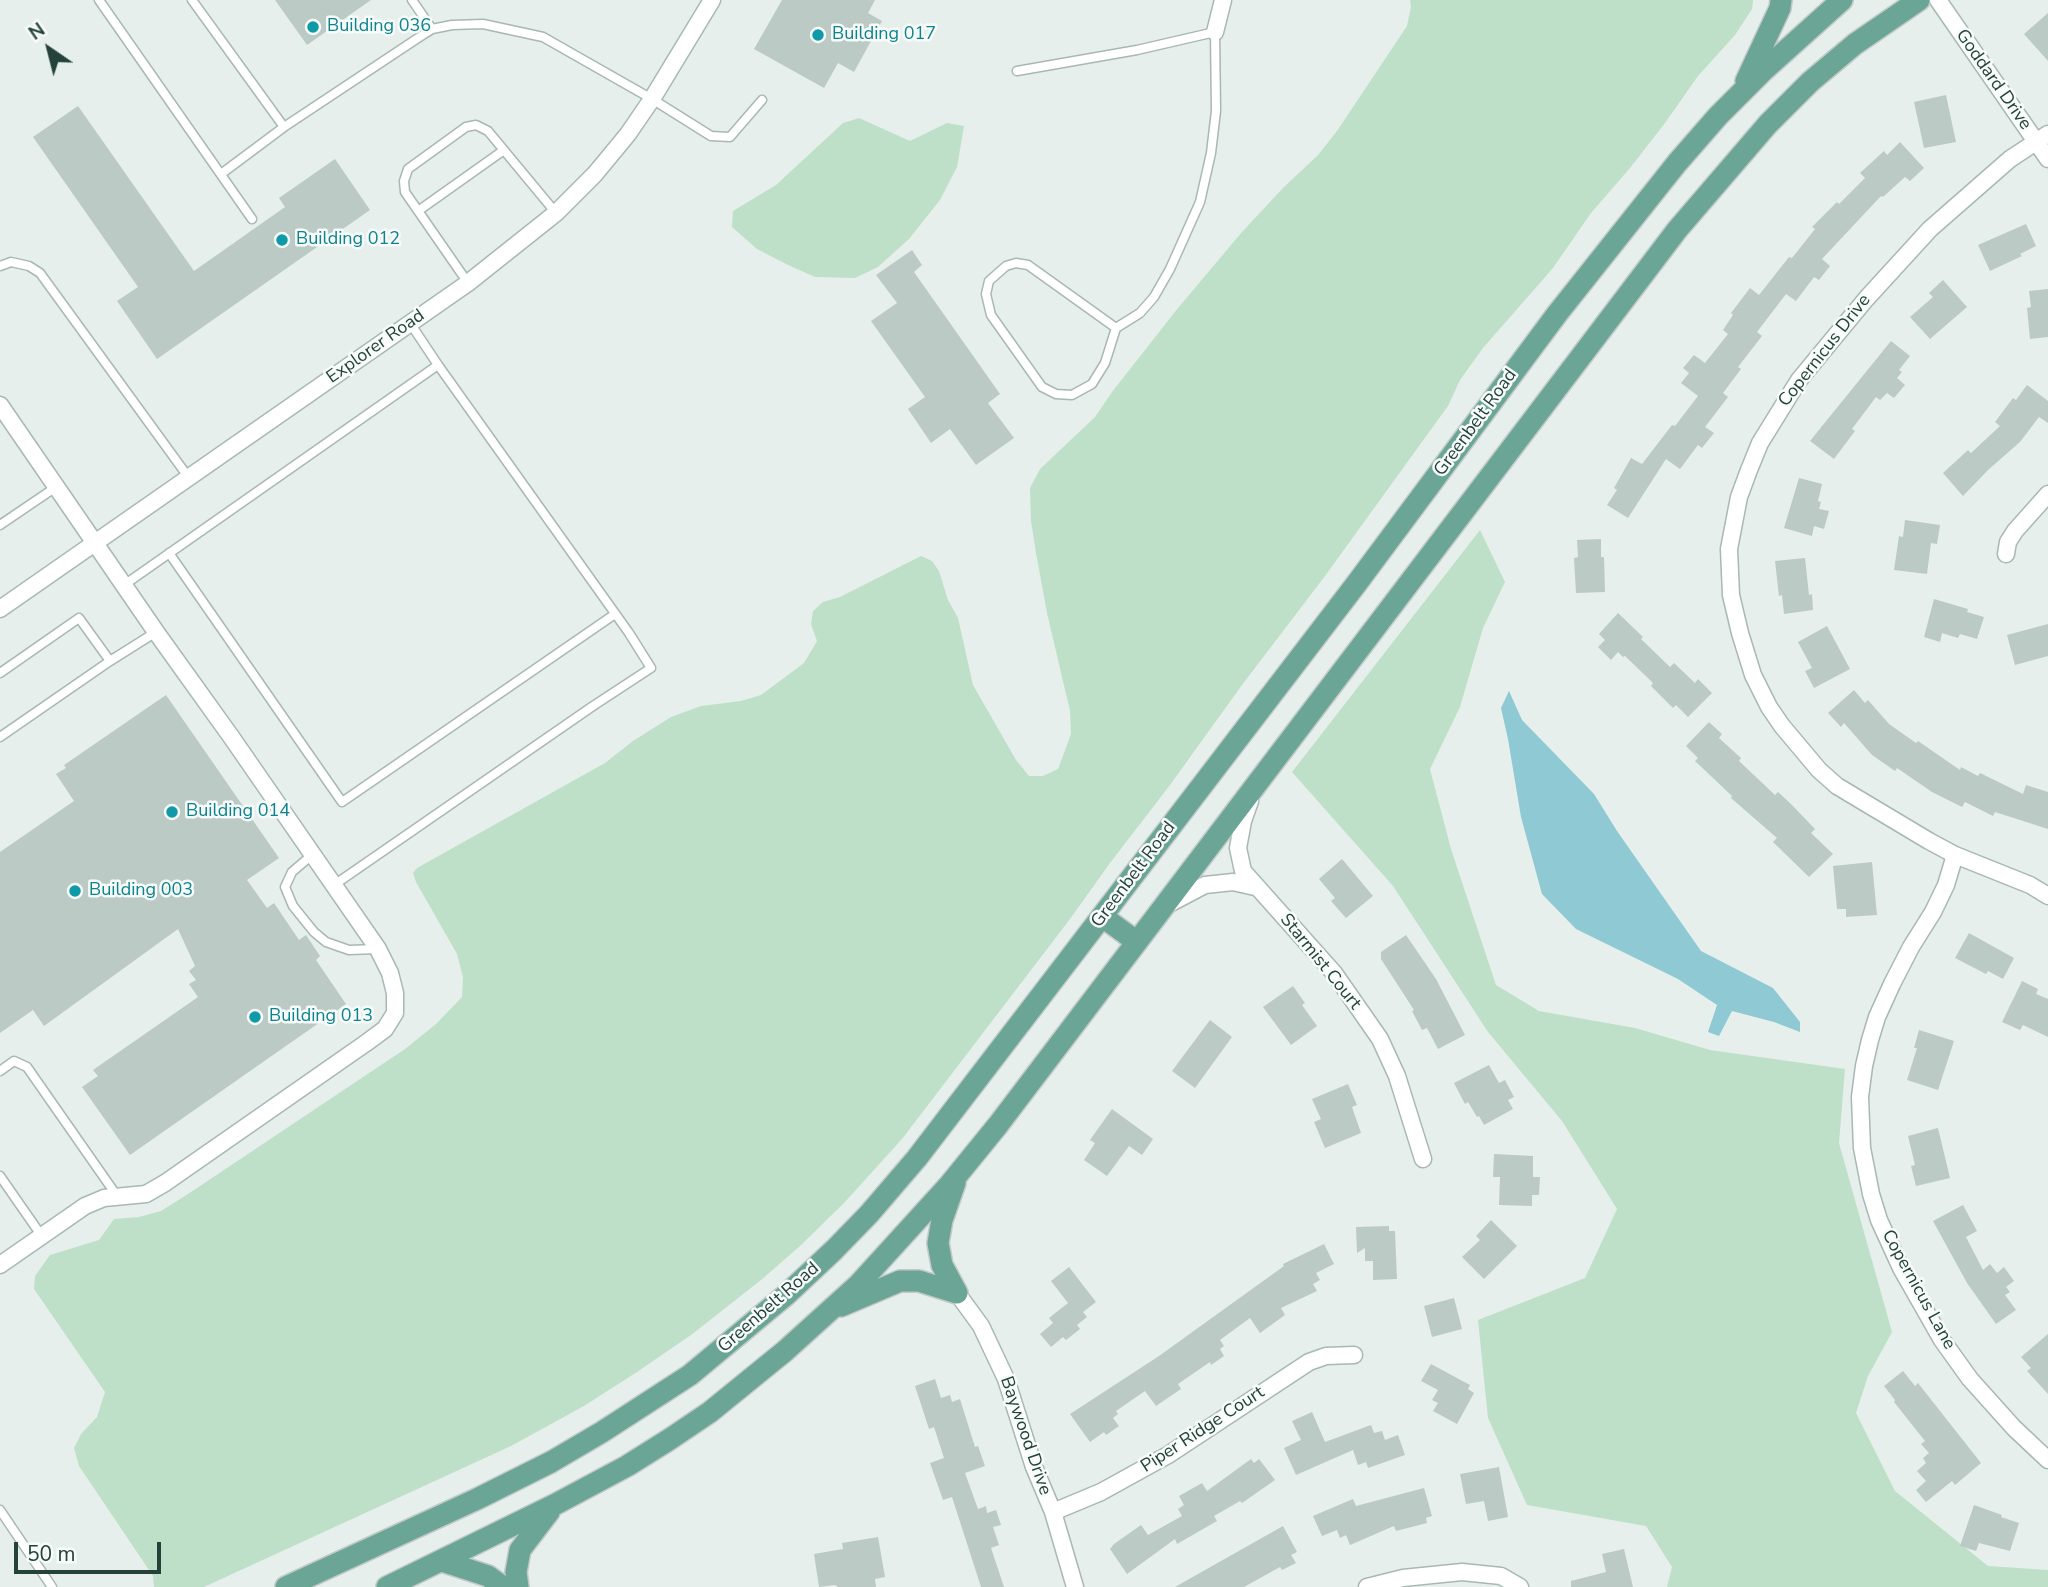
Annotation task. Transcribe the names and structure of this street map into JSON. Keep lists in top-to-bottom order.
{
  "streets": {
    "main road": ["Greenbelt Road"],
    "street": [
      "Goddard Drive",
      "Explorer Road",
      "Copernicus Drive",
      "Starmist Court",
      "Copernicus Lane",
      "Piper Ridge Court",
      "Baywood Drive"
    ]
  },
  "crossings": [
    ["Goddard Drive", "Copernicus Drive"],
    ["Copernicus Drive", "Copernicus Lane"],
    ["Piper Ridge Court", "Baywood Drive"]
  ],
  "places": [
    "Building 036",
    "Building 017",
    "Building 012",
    "Building 014",
    "Building 003",
    "Building 013"
  ],
  "scale_bar": "50 m",
  "north": "top left"
}
